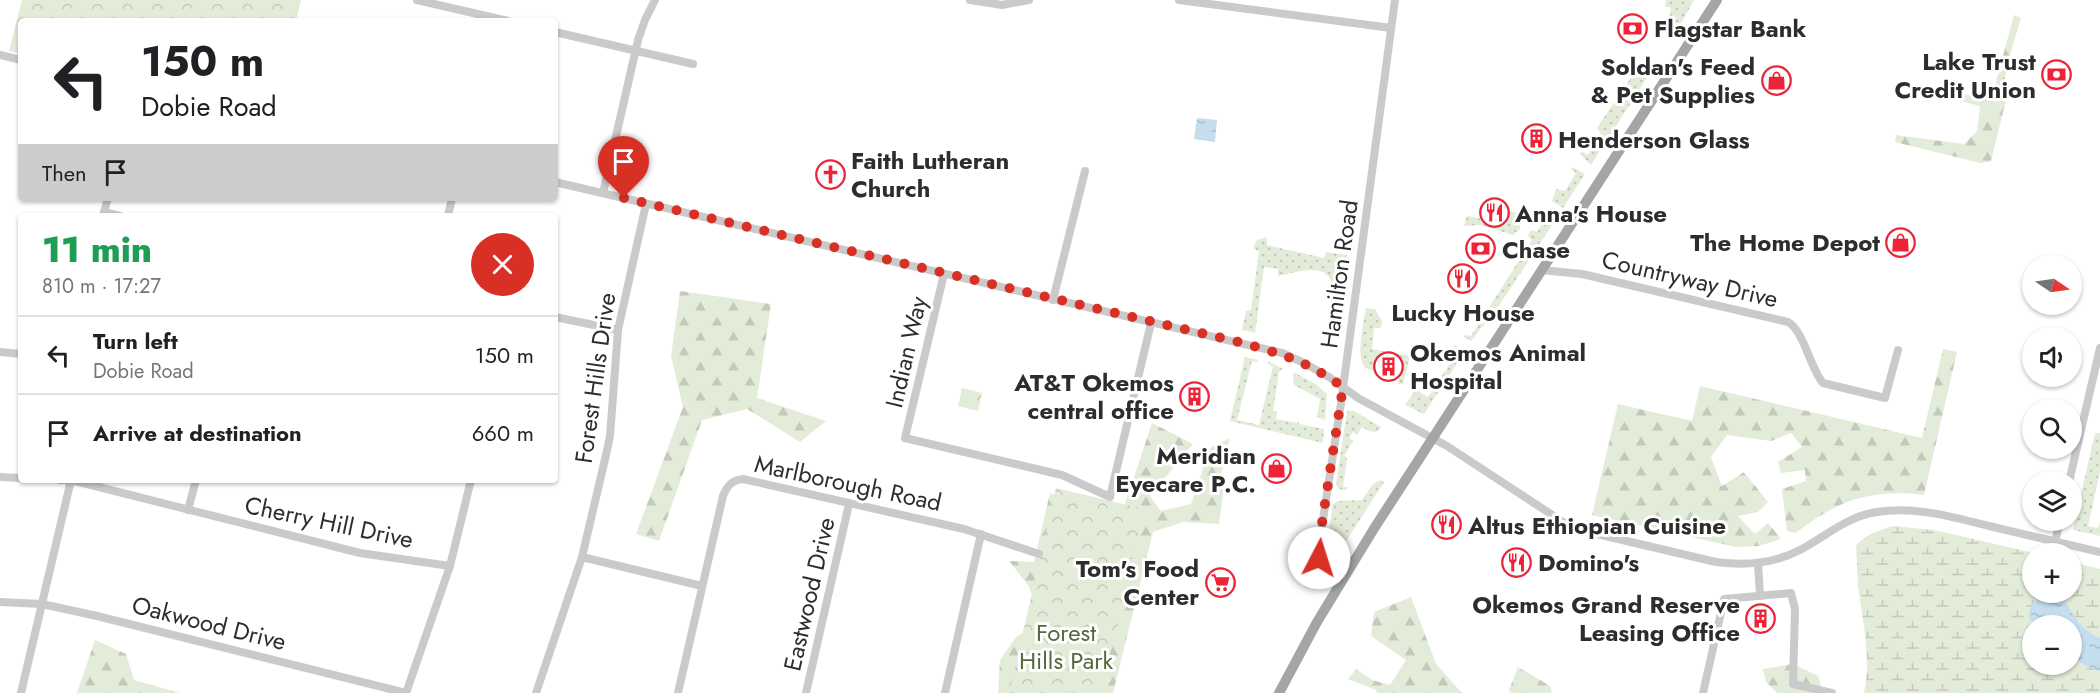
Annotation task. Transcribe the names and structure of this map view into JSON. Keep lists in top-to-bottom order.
{
  "streets": {
    "street": [
      "Hamilton Road",
      "Countryway Drive",
      "Indian Way",
      "Forest Hills Drive",
      "Marlborough Road",
      "Cherry Hill Drive",
      "Eastwood Drive",
      "Oakwood Drive"
    ]
  },
  "crossings": [
    ["Marlborough Road", "Eastwood Drive"]
  ],
  "parks": ["Forest Hills Park"],
  "places": {
    "bank": ["Flagstar Bank", "Lake Trust Credit Union", "Chase"],
    "shop": ["Soldan's Feed & Pet Supplies", "The Home Depot", "Meridian Eyecare P.C."],
    "building": [
      "Henderson Glass",
      "Okemos Animal Hospital",
      "AT&T Okemos central office",
      "Okemos Grand Reserve Leasing Office"
    ],
    "church": ["Faith Lutheran Church"],
    "restaurant": [
      "Anna's House",
      "Lucky House",
      "Altus Ethiopian Cuisine",
      "Domino's"
    ],
    "supermarket": ["Tom's Food Center"]
  },
  "north": "right",
  "page": {
    "turn": ["150 m", "Dobie Road"],
    "then": "Then",
    "heading": ["11 min", "810 m · 17:27"],
    "map_buttons": ["+", "−"],
    "list": [
      {
        "name": "Turn left",
        "note": "Dobie Road",
        "value": "150 m"
      },
      {
        "name": "Arrive at destination",
        "value": "660 m"
      }
    ]
  }
}
